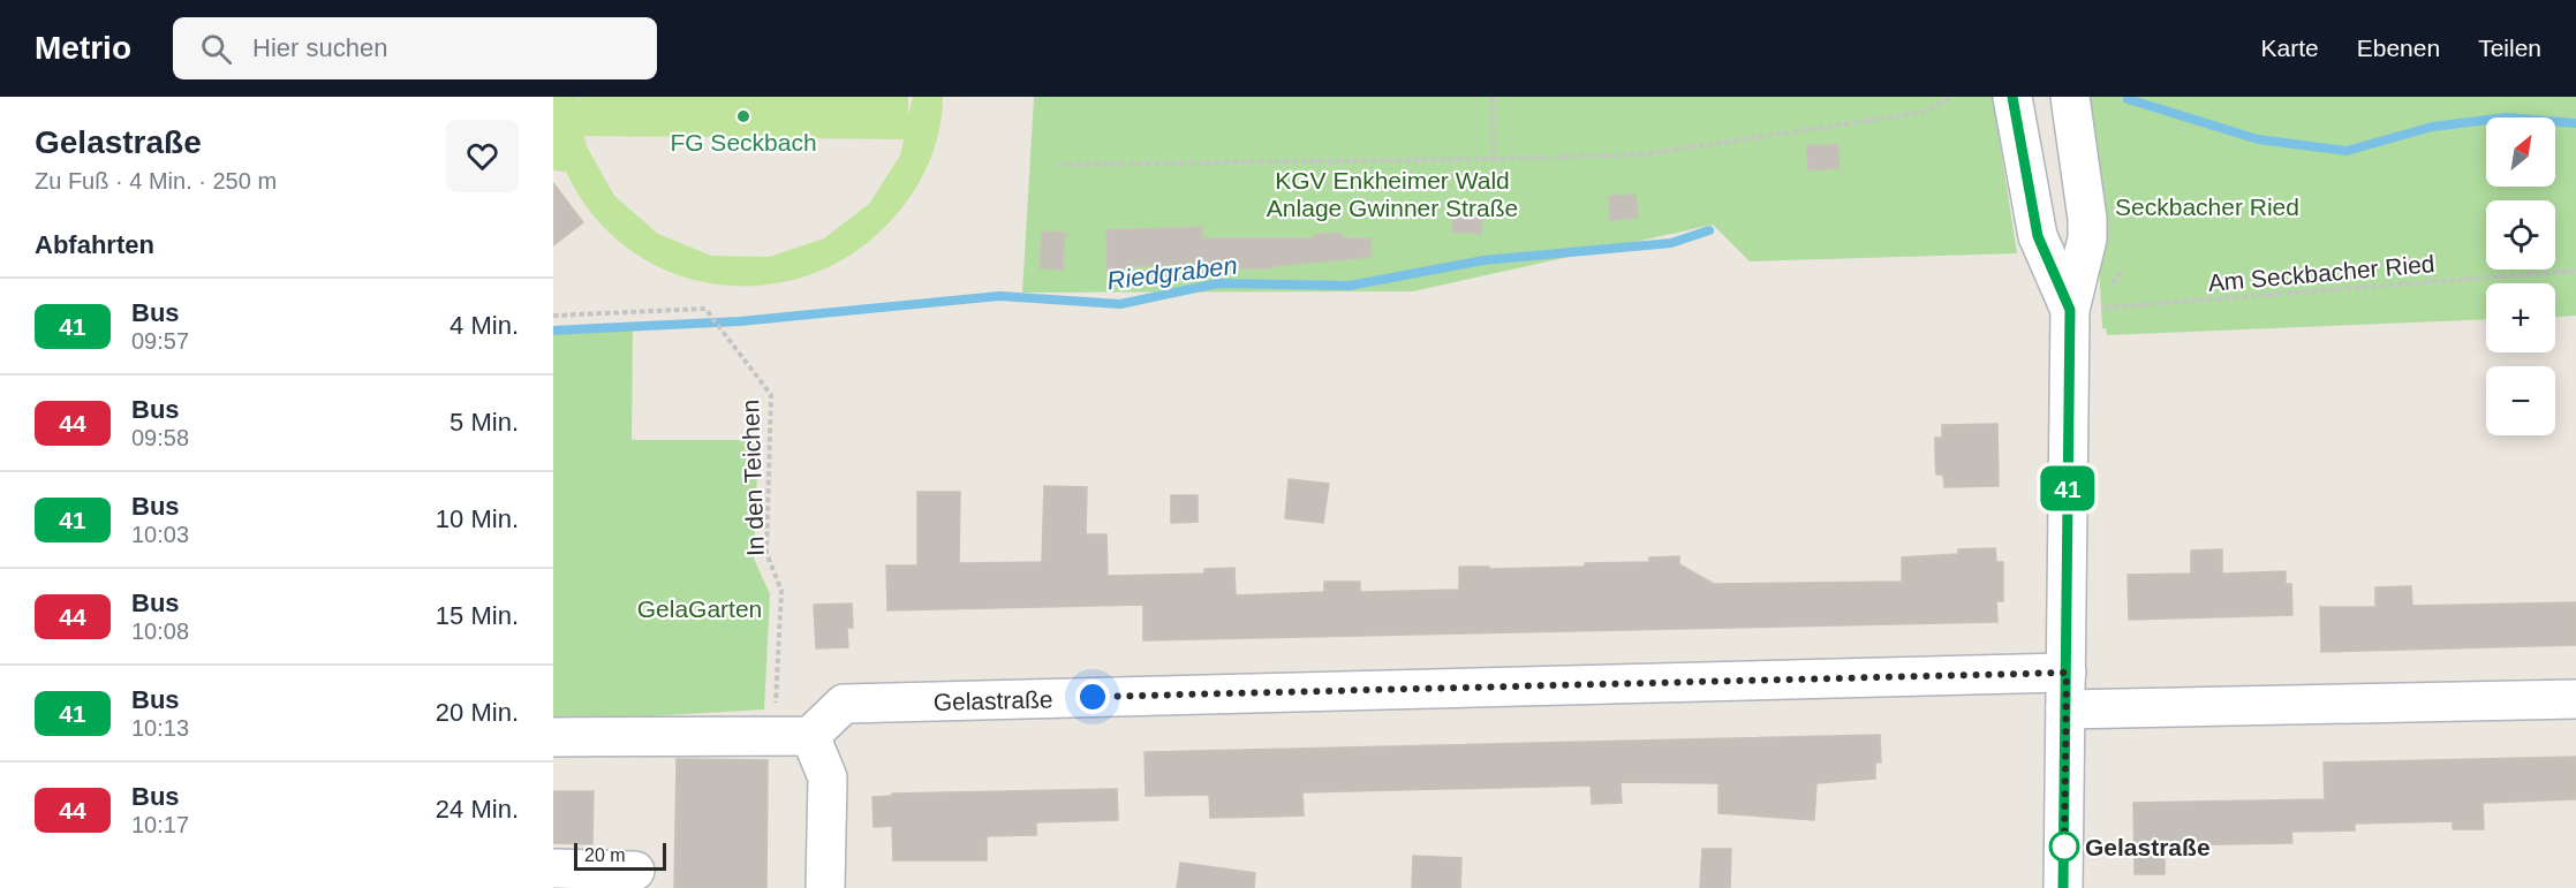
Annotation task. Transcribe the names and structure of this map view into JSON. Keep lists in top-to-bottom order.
{
  "streets": {
    "street": ["Gelastraße"],
    "path": ["Am Seckbacher Ried", "In den Teichen"]
  },
  "crossings": [
    ["In den Teichen", "Gelastraße"]
  ],
  "water": ["Riedgraben"],
  "parks": ["KGV Enkheimer Wald Anlage Gwinner Straße", "Seckbacher Ried", "GelaGarten"],
  "places": ["FG Seckbach", "Gelastraße"],
  "lines": ["bus line 41"],
  "scale_bar": "20 m",
  "north": "top right",
  "page": {
    "header": "Metrio",
    "search": "Hier suchen",
    "nav": ["Karte", "Ebenen", "Teilen"],
    "heading": [
      ["Gelastraße", "Zu Fuß · 4 Min. · 250 m"],
      "Abfahrten"
    ],
    "on_map": "41",
    "map_buttons": ["+", "−"],
    "list": [
      {
        "mark": "41",
        "name": "Bus",
        "note": "09:57",
        "value": "4 Min."
      },
      {
        "mark": "44",
        "name": "Bus",
        "note": "09:58",
        "value": "5 Min."
      },
      {
        "mark": "41",
        "name": "Bus",
        "note": "10:03",
        "value": "10 Min."
      },
      {
        "mark": "44",
        "name": "Bus",
        "note": "10:08",
        "value": "15 Min."
      },
      {
        "mark": "41",
        "name": "Bus",
        "note": "10:13",
        "value": "20 Min."
      },
      {
        "mark": "44",
        "name": "Bus",
        "note": "10:17",
        "value": "24 Min."
      }
    ],
    "scale": "20 m"
  }
}
